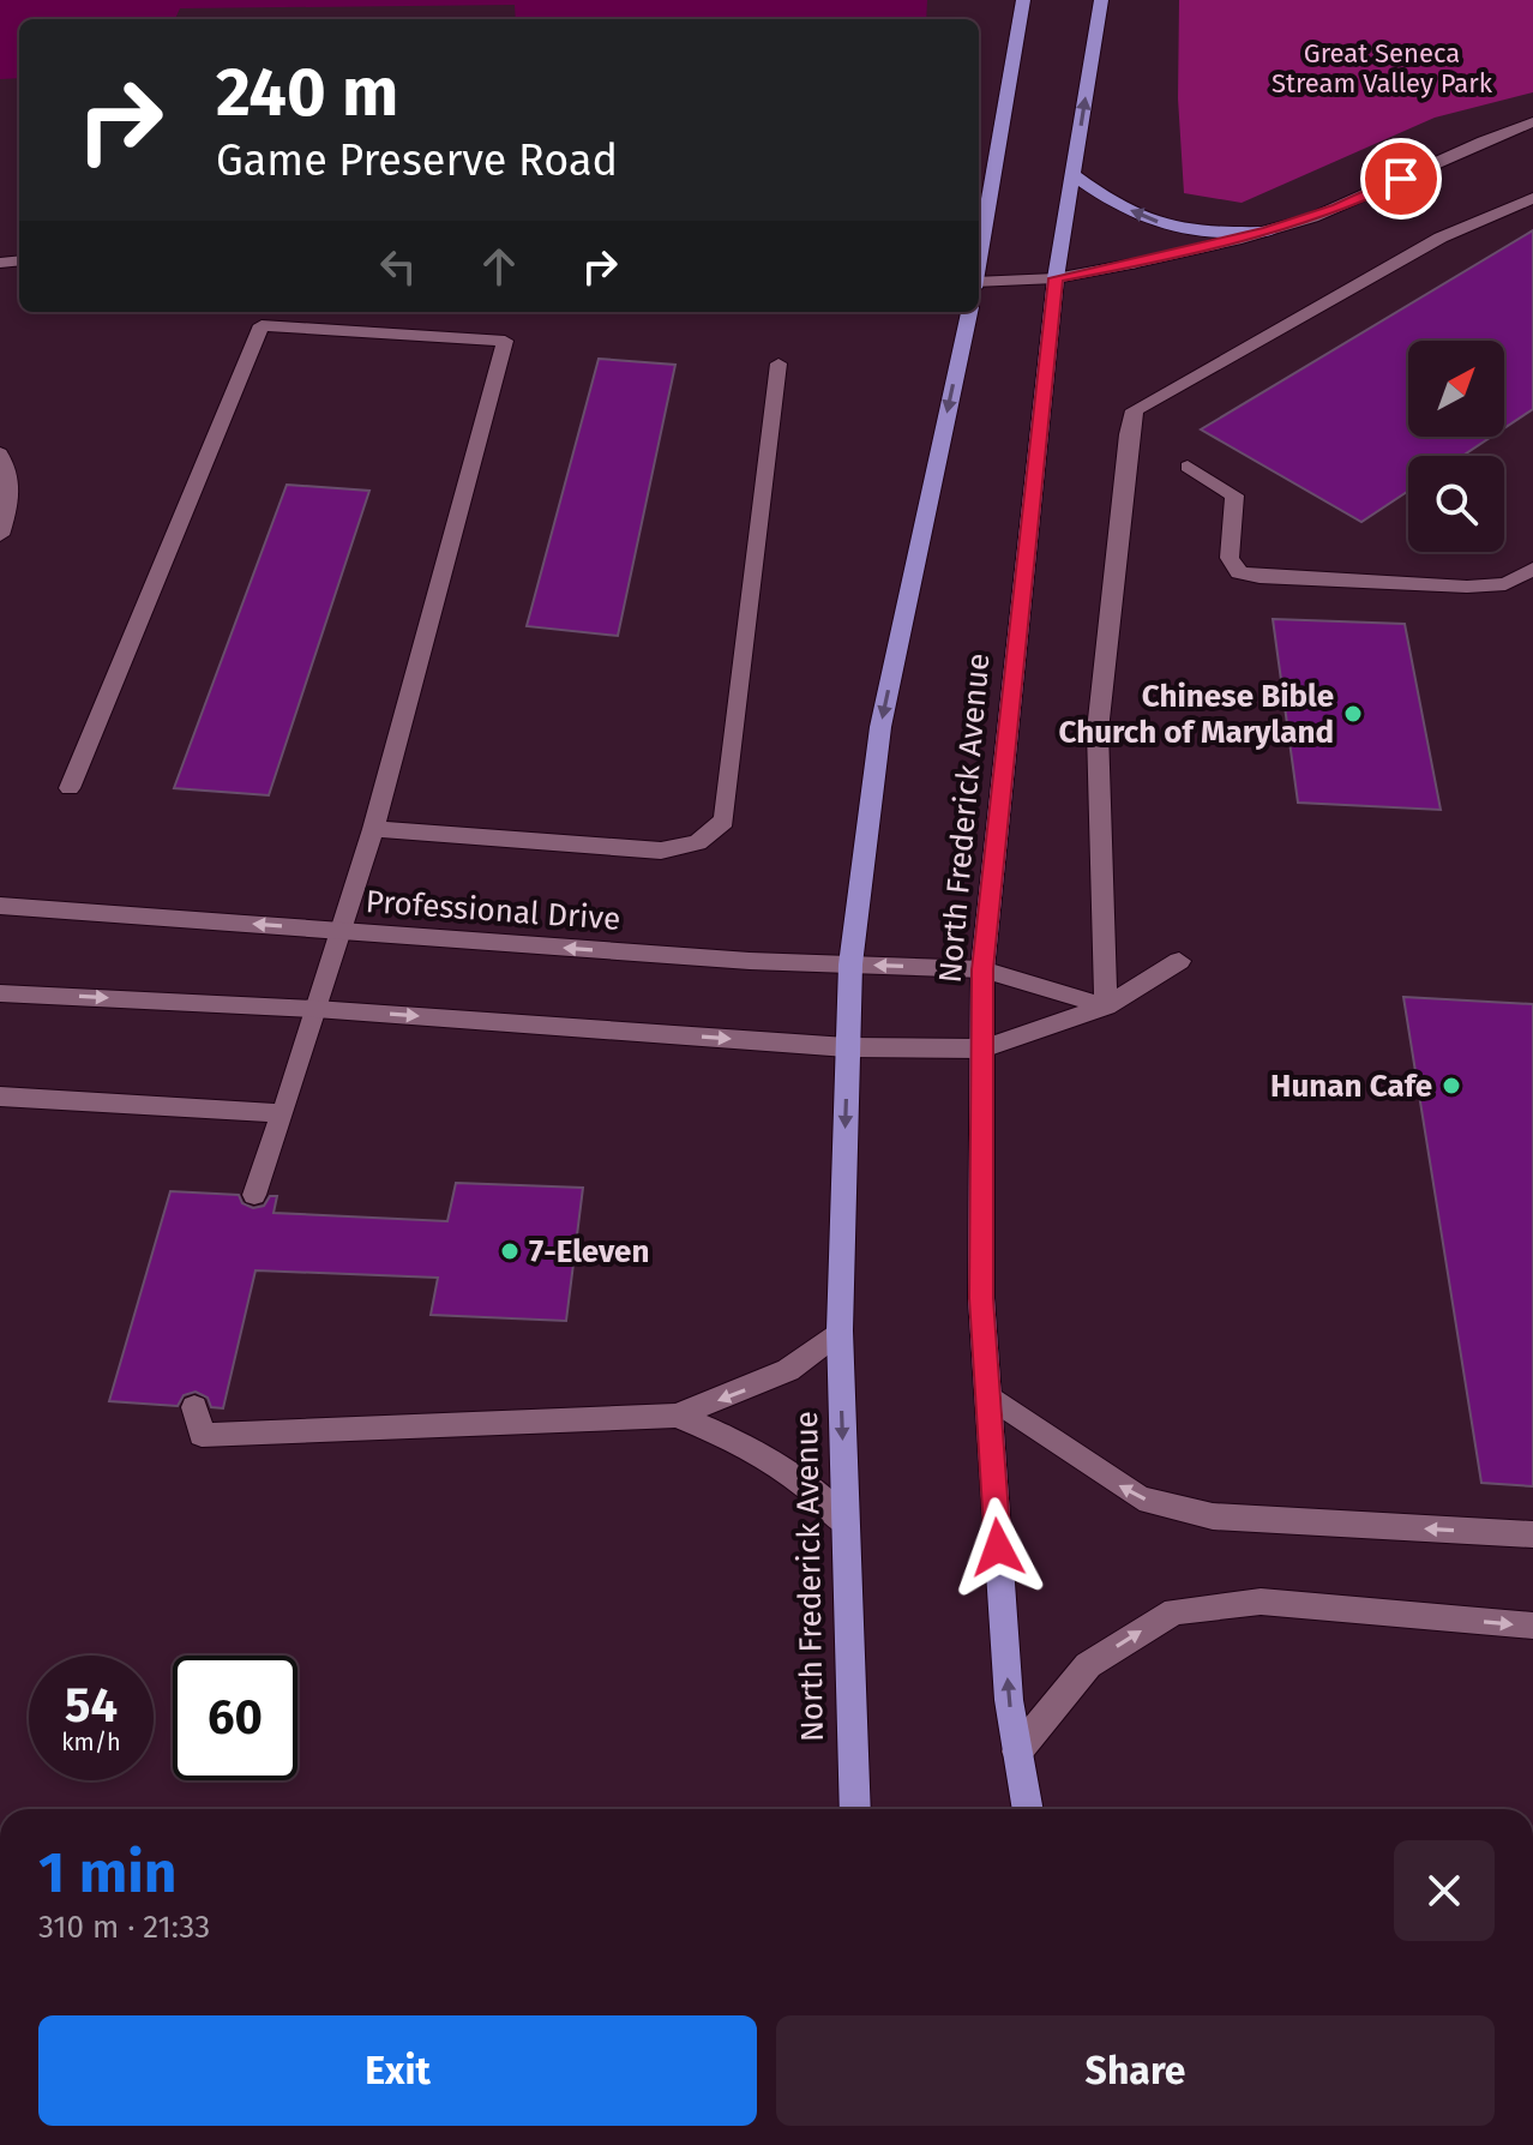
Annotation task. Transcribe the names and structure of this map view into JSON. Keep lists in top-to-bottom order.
{
  "streets": {
    "main road": ["North Frederick Avenue"],
    "street": ["Professional Drive"]
  },
  "crossings": [
    ["North Frederick Avenue", "Professional Drive"]
  ],
  "parks": ["Great Seneca Stream Valley Park"],
  "places": ["Chinese Bible Church of Maryland", "Hunan Cafe", "7-Eleven"],
  "north": "top right",
  "page": {
    "turn": ["240 m", "Game Preserve Road"],
    "speed": "54 km/h",
    "limit": "60",
    "heading": ["1 min", "310 m · 21:33"],
    "buttons": ["Exit", "Share"]
  }
}
